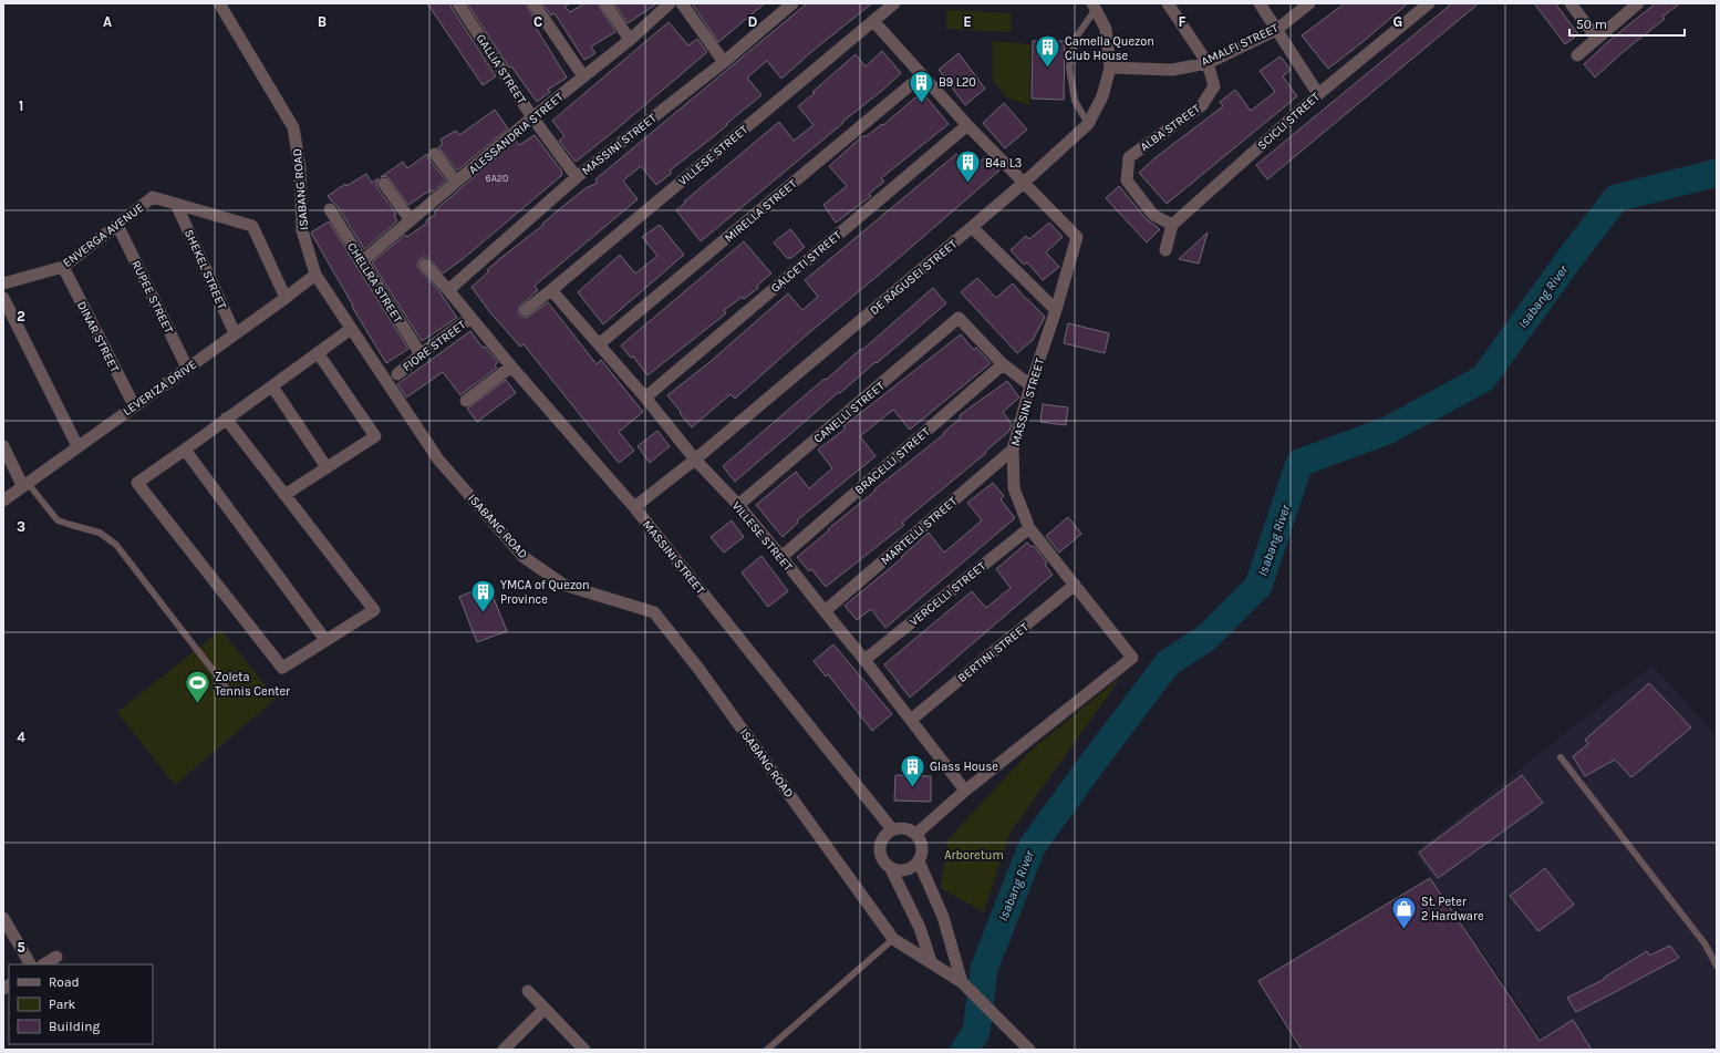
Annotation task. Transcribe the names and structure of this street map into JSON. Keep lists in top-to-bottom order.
{
  "streets": {
    "street": [
      "AMALFI STREET",
      "GALLIA STREET",
      "SCICLI STREET",
      "ALBA STREET",
      "ALESSANDRIA STREET",
      "MASSINI STREET",
      "VILLESE STREET",
      "ISABANG ROAD",
      "MIRELLA STREET",
      "ENVERGA AVENUE",
      "GALCETI STREET",
      "SHEKEL STREET",
      "DE RAGUSEI STREET",
      "CHELLRA STREET",
      "RUPEE STREET",
      "DINAR STREET",
      "FIORE STREET",
      "LEVERIZA DRIVE",
      "CANELLI STREET",
      "BRACELLI STREET",
      "MARTELLI STREET",
      "VERCELLI STREET",
      "BERTINI STREET"
    ]
  },
  "crossings": [
    ["AMALFI STREET", "ALBA STREET"],
    ["AMALFI STREET", "DE RAGUSEI STREET"],
    ["GALLIA STREET", "ALESSANDRIA STREET"],
    ["GALLIA STREET", "MASSINI STREET"],
    ["SCICLI STREET", "ALBA STREET"],
    ["ALESSANDRIA STREET", "CHELLRA STREET"],
    ["MASSINI STREET", "VILLESE STREET"],
    ["MASSINI STREET", "MIRELLA STREET"],
    ["MASSINI STREET", "GALCETI STREET"],
    ["MASSINI STREET", "DE RAGUSEI STREET"],
    ["MASSINI STREET", "FIORE STREET"],
    ["MASSINI STREET", "MARTELLI STREET"],
    ["MASSINI STREET", "VERCELLI STREET"],
    ["MASSINI STREET", "BERTINI STREET"],
    ["VILLESE STREET", "MIRELLA STREET"],
    ["VILLESE STREET", "GALCETI STREET"],
    ["VILLESE STREET", "DE RAGUSEI STREET"],
    ["VILLESE STREET", "CANELLI STREET"],
    ["VILLESE STREET", "BRACELLI STREET"],
    ["VILLESE STREET", "MARTELLI STREET"],
    ["VILLESE STREET", "VERCELLI STREET"],
    ["VILLESE STREET", "BERTINI STREET"],
    ["ISABANG ROAD", "LEVERIZA DRIVE"],
    ["ENVERGA AVENUE", "SHEKEL STREET"],
    ["ENVERGA AVENUE", "RUPEE STREET"],
    ["ENVERGA AVENUE", "DINAR STREET"],
    ["ENVERGA AVENUE", "LEVERIZA DRIVE"],
    ["SHEKEL STREET", "LEVERIZA DRIVE"],
    ["CHELLRA STREET", "FIORE STREET"],
    ["RUPEE STREET", "LEVERIZA DRIVE"],
    ["DINAR STREET", "LEVERIZA DRIVE"],
    ["CANELLI STREET", "BRACELLI STREET"]
  ],
  "water": ["Isabang River"],
  "parks": ["Arboretum"],
  "places": {
    "building": [
      "Camella Quezon Club House",
      "B9 L20",
      "B4a L3",
      "YMCA of Quezon Province",
      "Glass House"
    ],
    "sports": ["Zoleta Tennis Center"],
    "shop": ["St. Peter 2 Hardware"]
  },
  "house_numbers": ["6A20"],
  "legend": ["Road", "Park", "Building"],
  "scale_bar": "50 m",
  "grid": {
    "columns": [
      "A",
      "B",
      "C",
      "D",
      "E",
      "F",
      "G"
    ],
    "rows": [
      "1",
      "2",
      "3",
      "4",
      "5"
    ]
  }
}
